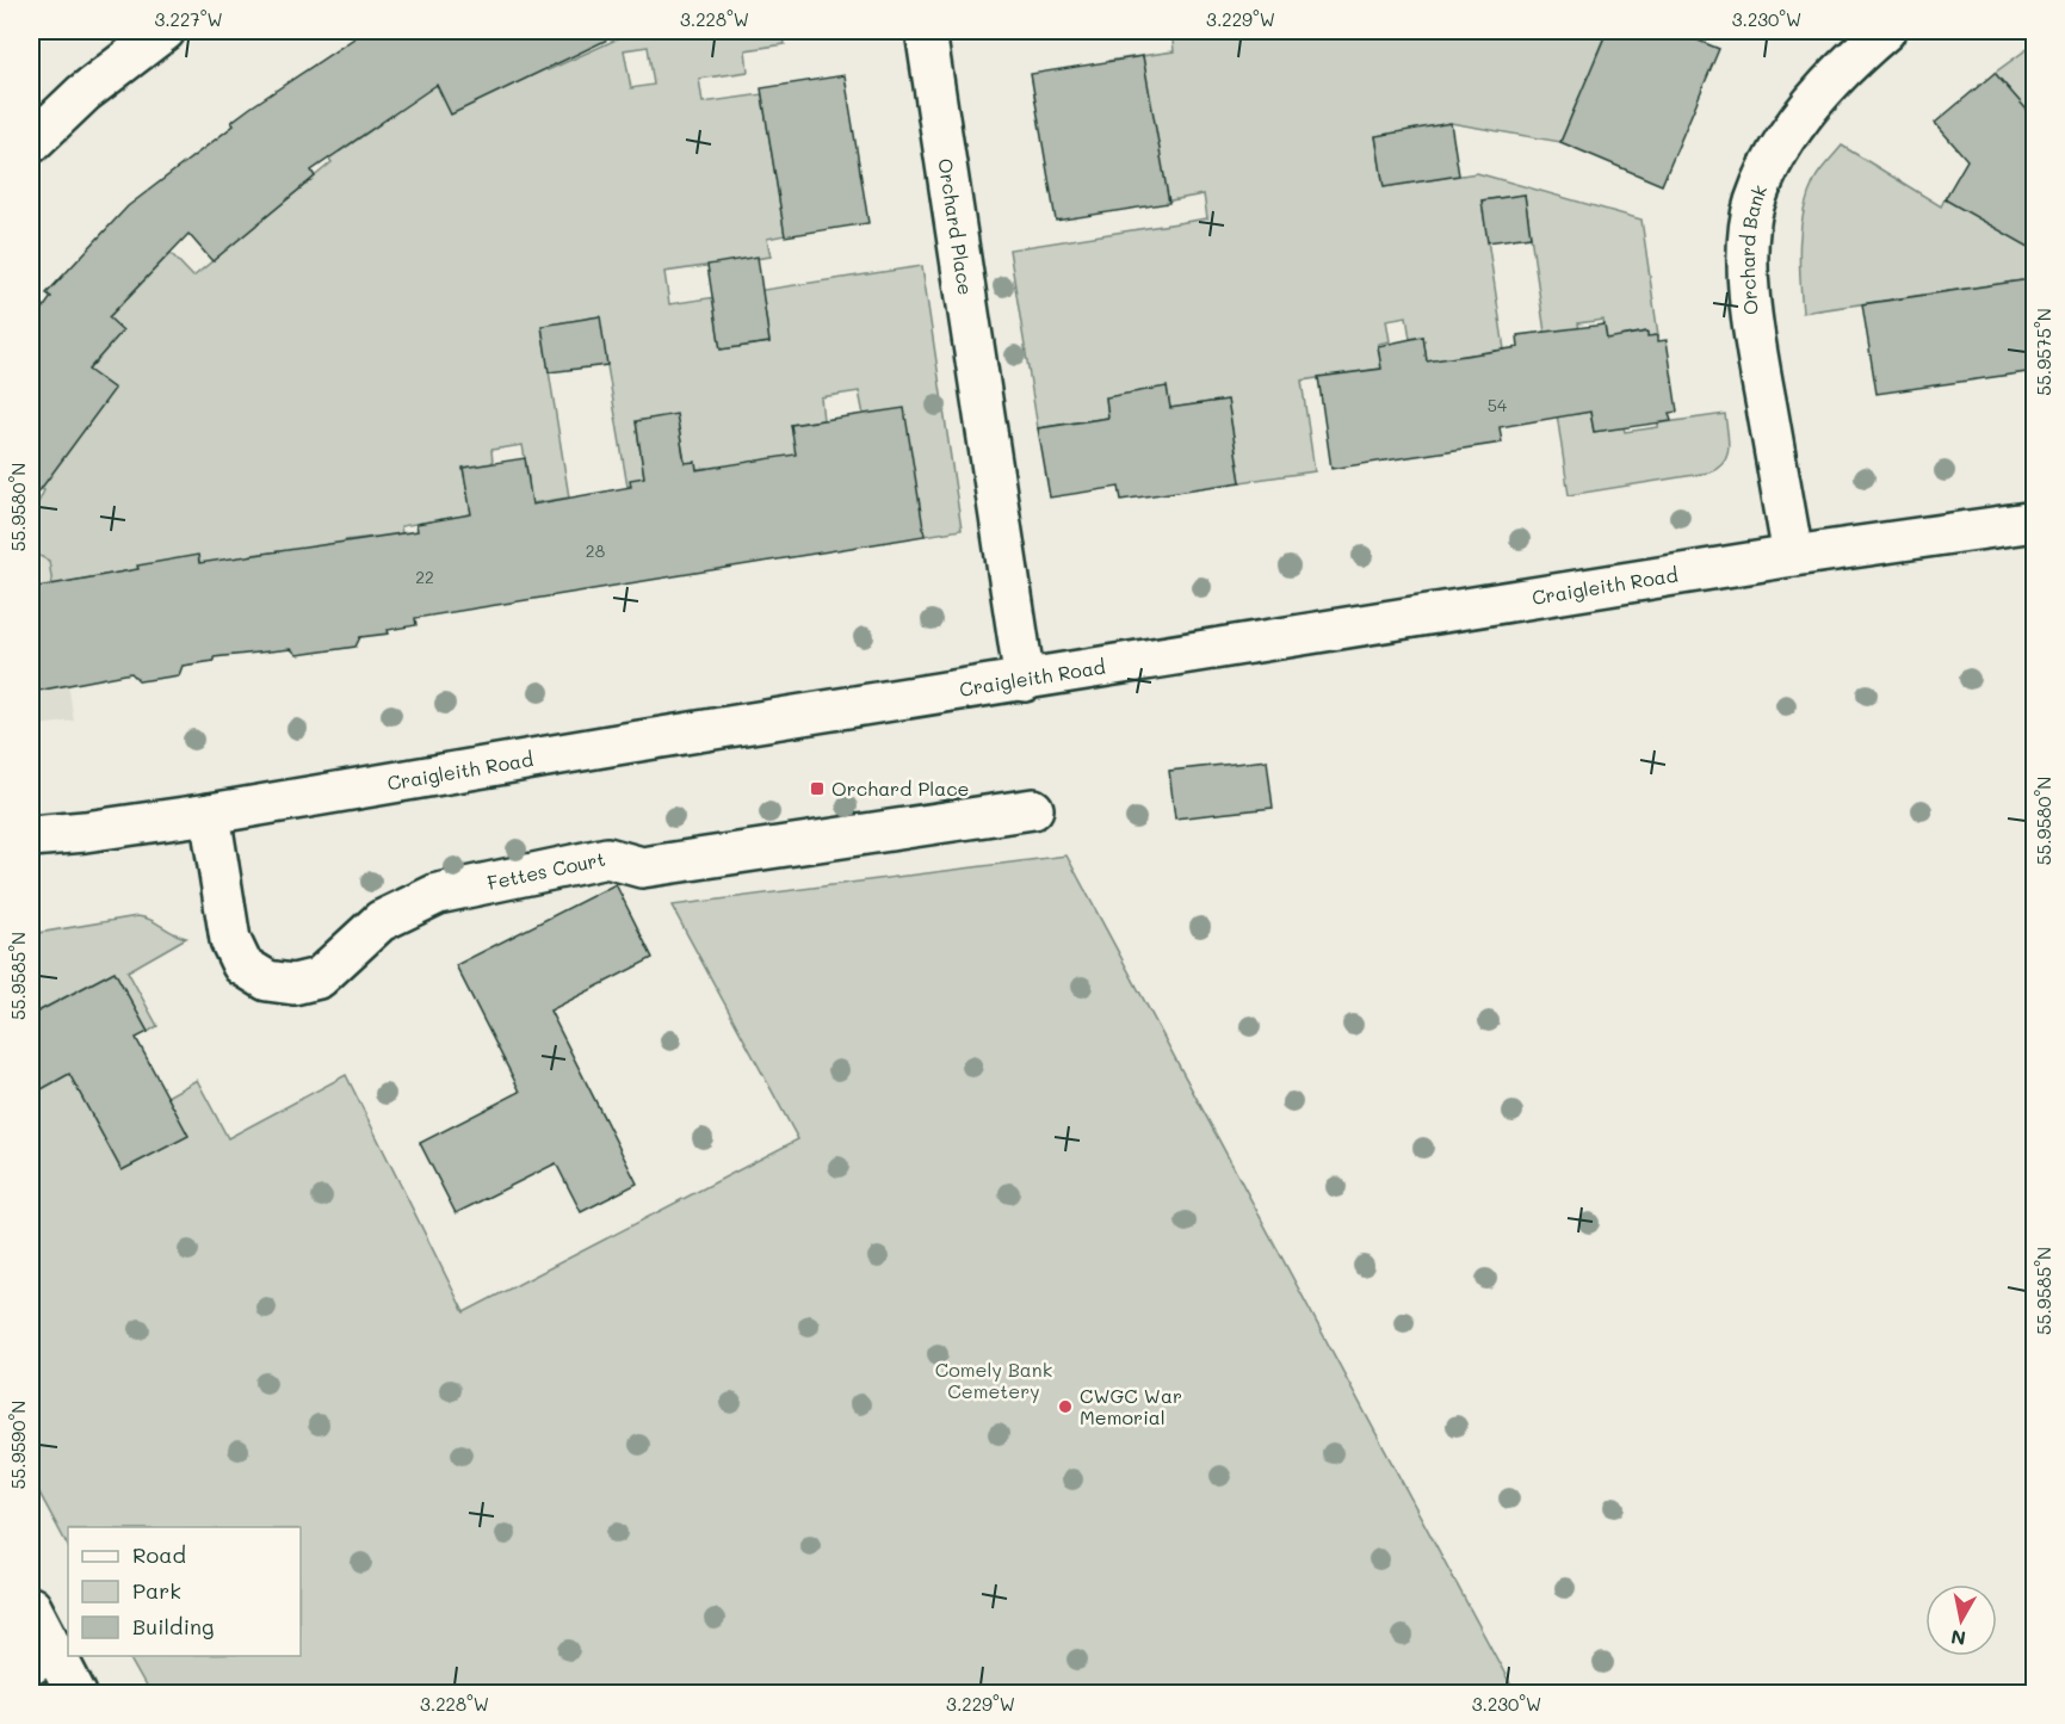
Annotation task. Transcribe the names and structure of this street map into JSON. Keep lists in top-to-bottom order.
{
  "streets": {
    "street": [
      "Orchard Place",
      "Orchard Bank",
      "Craigleith Road",
      "Fettes Court"
    ]
  },
  "crossings": [
    ["Orchard Place", "Craigleith Road"],
    ["Orchard Bank", "Craigleith Road"],
    ["Craigleith Road", "Fettes Court"]
  ],
  "parks": ["Comely Bank Cemetery"],
  "places": {
    "transit": ["Orchard Place"],
    "other": ["CWGC War Memorial"]
  },
  "house_numbers": ["54", "28", "22"],
  "legend": ["Road", "Park", "Building"],
  "north": "bottom",
  "coordinates": [
    "3.227°W",
    "3.228°W",
    "3.229°W",
    "3.230°W",
    "55.9575°N",
    "55.9580°N",
    "55.9585°N",
    "55.9590°N"
  ]
}
